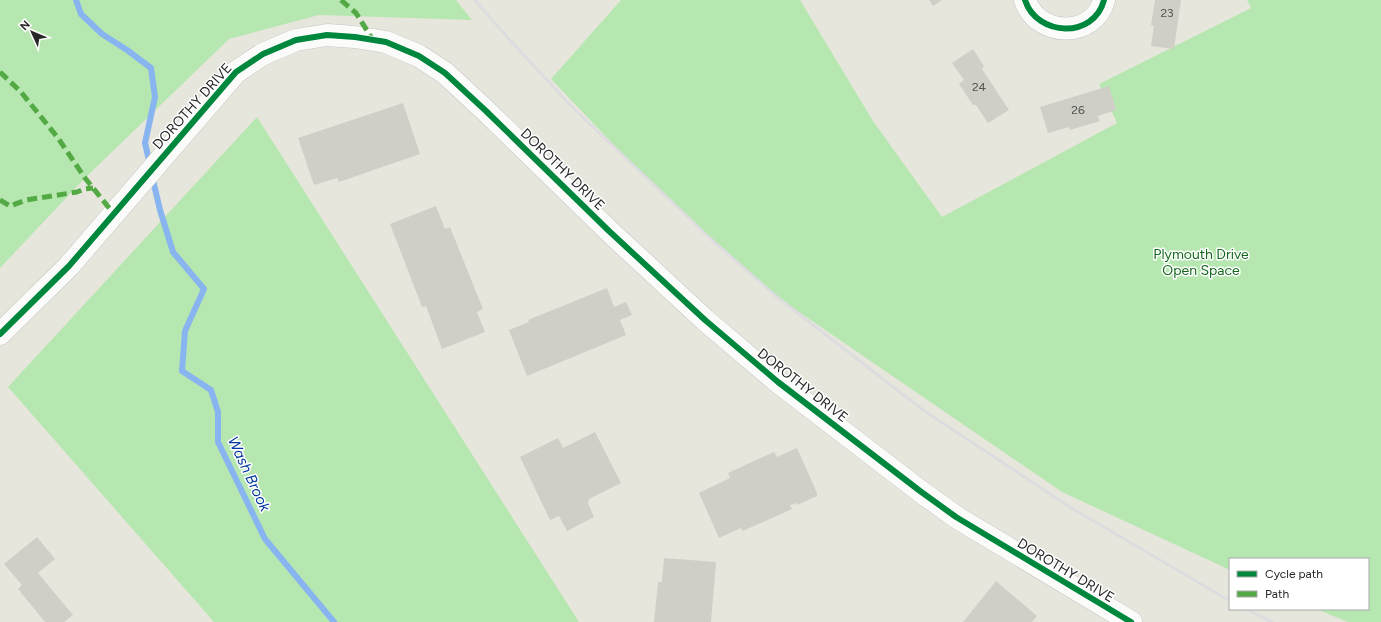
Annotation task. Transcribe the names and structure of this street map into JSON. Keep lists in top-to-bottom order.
{
  "streets": {
    "street": ["DOROTHY DRIVE"]
  },
  "water": ["Wash Brook"],
  "parks": ["Plymouth Drive Open Space"],
  "house_numbers": ["23", "24", "26"],
  "legend": ["Cycle path", "Path"],
  "north": "top left"
}
